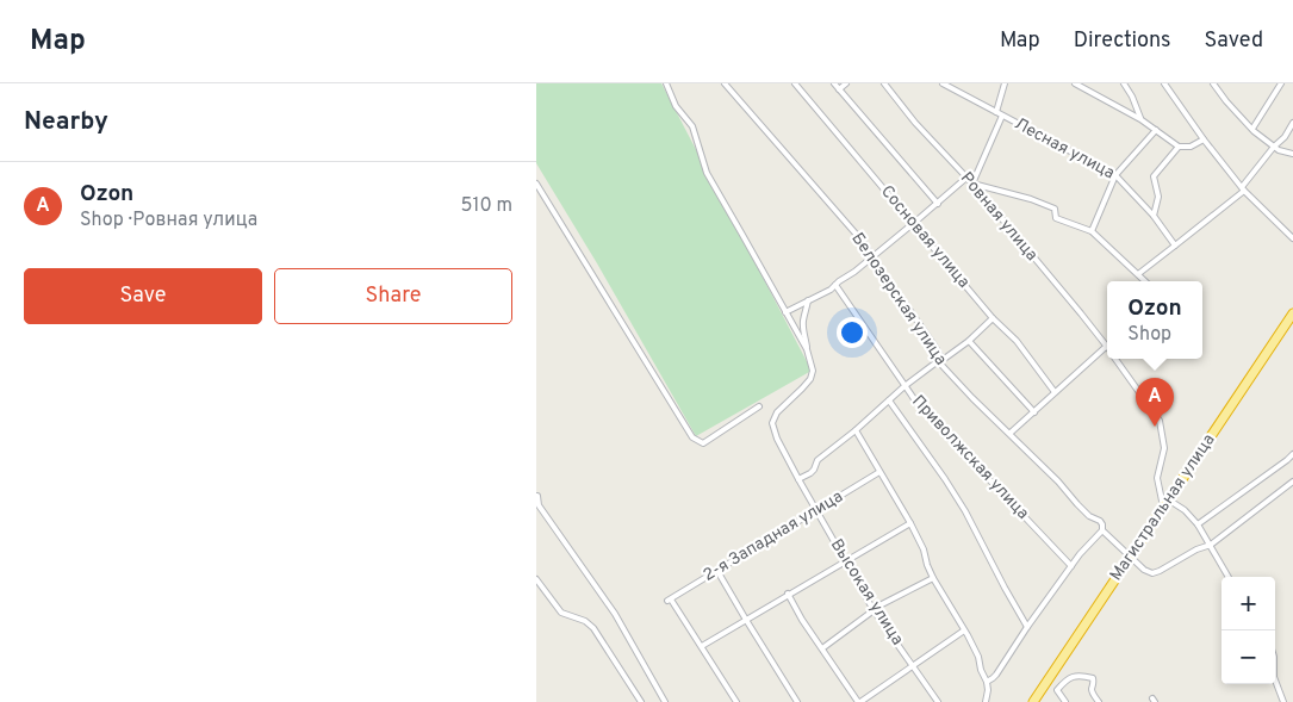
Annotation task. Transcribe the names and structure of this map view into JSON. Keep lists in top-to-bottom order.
{
  "streets": {
    "highway": ["Магистральная улица"],
    "street": [
      "Лесная улица",
      "Ровная улица",
      "Сосновая улица",
      "Белозерская улица",
      "Приволжская улица",
      "2-я Западная улица",
      "Высокая улица"
    ]
  },
  "crossings": [
    ["Ровная улица", "Магистральная улица"],
    ["Белозерская улица", "Магистральная улица"],
    ["2-я Западная улица", "Высокая улица"]
  ],
  "page": {
    "header": "Map",
    "nav": ["Map", "Directions", "Saved"],
    "heading": "Nearby",
    "list": [
      {
        "mark": "A",
        "name": "Ozon",
        "note": "Shop · Ровная улица",
        "value": "510 m"
      }
    ],
    "buttons": ["Save", "Share"],
    "popup": ["Ozon", "Shop"],
    "pins": "A",
    "map_buttons": ["+", "−"]
  }
}
